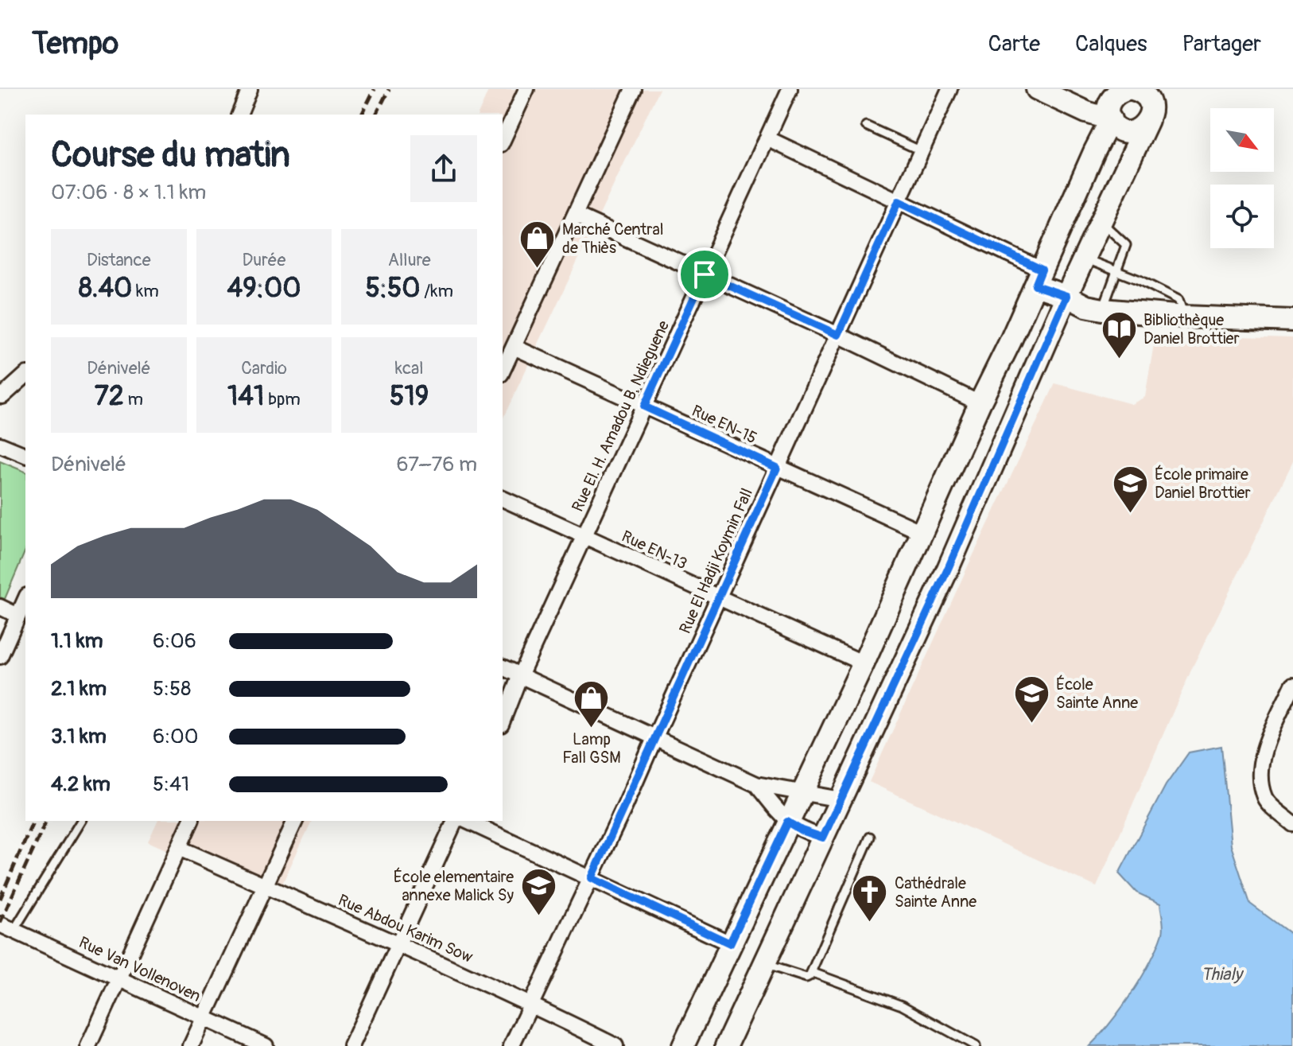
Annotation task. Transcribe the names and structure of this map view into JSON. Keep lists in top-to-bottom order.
{
  "streets": {
    "street": [
      "Rue El. H. Amadou B. Ndieguene",
      "Rue EN-15",
      "Rue EN-13",
      "Rue El Hadji Koymin Fall",
      "Rue Abdou Karim Sow",
      "Rue Van Vollenoven"
    ]
  },
  "crossings": [
    ["Rue El. H. Amadou B. Ndieguene", "Rue EN-15"],
    ["Rue El. H. Amadou B. Ndieguene", "Rue EN-13"],
    ["Rue EN-15", "Rue El Hadji Koymin Fall"],
    ["Rue EN-13", "Rue El Hadji Koymin Fall"],
    ["Rue El Hadji Koymin Fall", "Rue Abdou Karim Sow"]
  ],
  "water": ["Thialy"],
  "places": {
    "shop": ["Marché Central de Thiès", "Lamp Fall GSM"],
    "library": ["Bibliothèque Daniel Brottier"],
    "school or university": ["École primaire Daniel Brottier", "École Sainte Anne", "École elementaire annexe Malick Sy"],
    "church": ["Cathédrale Sainte Anne"]
  },
  "north": "bottom right",
  "page": {
    "header": "Tempo",
    "nav": ["Carte", "Calques", "Partager"],
    "heading": ["Course du matin", "07:06 · 8 × 1.1 km"],
    "stats": [
      ["Distance", "8.40 km"],
      ["Durée", "49:00"],
      ["Allure", "5:50 /km"],
      ["Dénivelé", "72 m"],
      ["Cardio", "141 bpm"],
      ["kcal", "519"]
    ],
    "chart": ["Dénivelé", "67–76 m"],
    "list": [
      {
        "name": "1.1 km",
        "note": "6:06"
      },
      {
        "name": "2.1 km",
        "note": "5:58"
      },
      {
        "name": "3.1 km",
        "note": "6:00"
      },
      {
        "name": "4.2 km",
        "note": "5:41"
      }
    ]
  }
}
